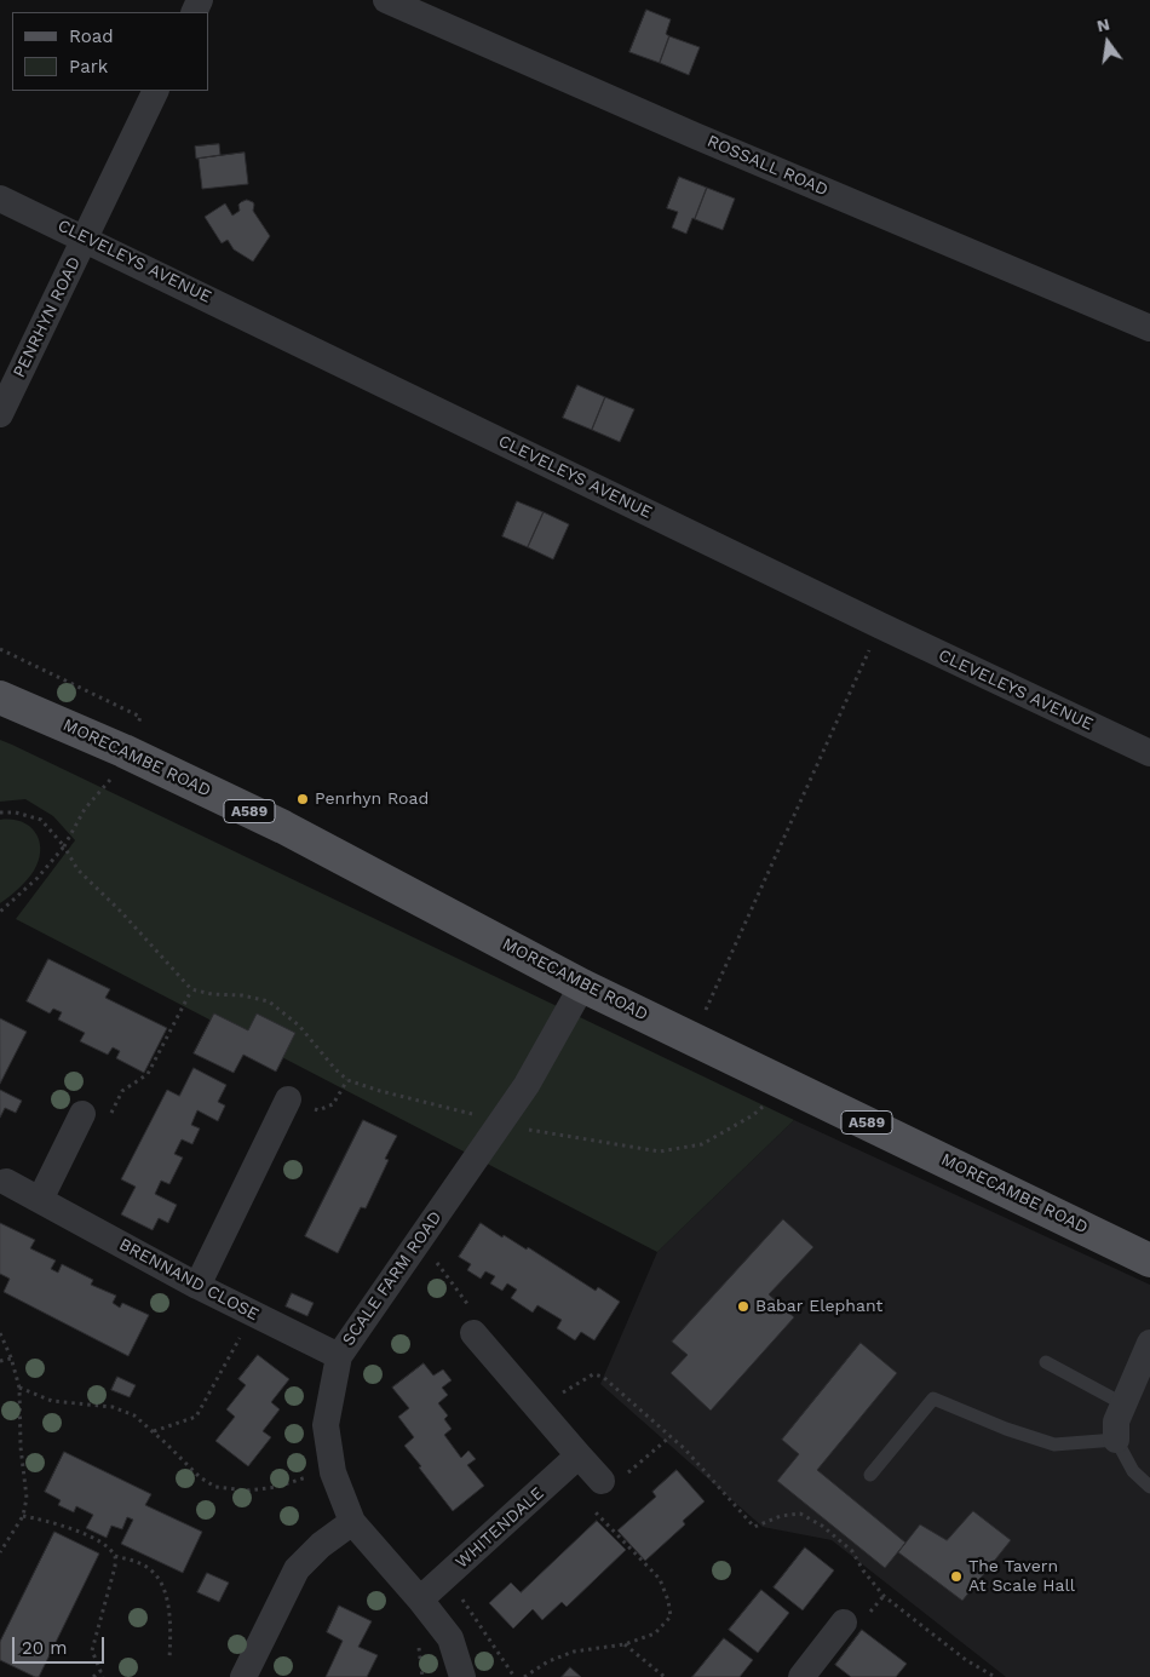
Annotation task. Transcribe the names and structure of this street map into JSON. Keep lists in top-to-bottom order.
{
  "streets": {
    "main road": ["MORECAMBE ROAD", "A589"],
    "street": [
      "ROSSALL ROAD",
      "CLEVELEYS AVENUE",
      "PENRHYN ROAD",
      "SCALE FARM ROAD",
      "BRENNAND CLOSE",
      "WHITENDALE"
    ]
  },
  "crossings": [
    ["CLEVELEYS AVENUE", "PENRHYN ROAD"],
    ["MORECAMBE ROAD", "SCALE FARM ROAD"],
    ["SCALE FARM ROAD", "BRENNAND CLOSE"],
    ["SCALE FARM ROAD", "WHITENDALE"]
  ],
  "places": ["Penrhyn Road", "Babar Elephant", "The Tavern At Scale Hall"],
  "legend": ["Road", "Park"],
  "scale_bar": "20 m",
  "north": "top"
}
